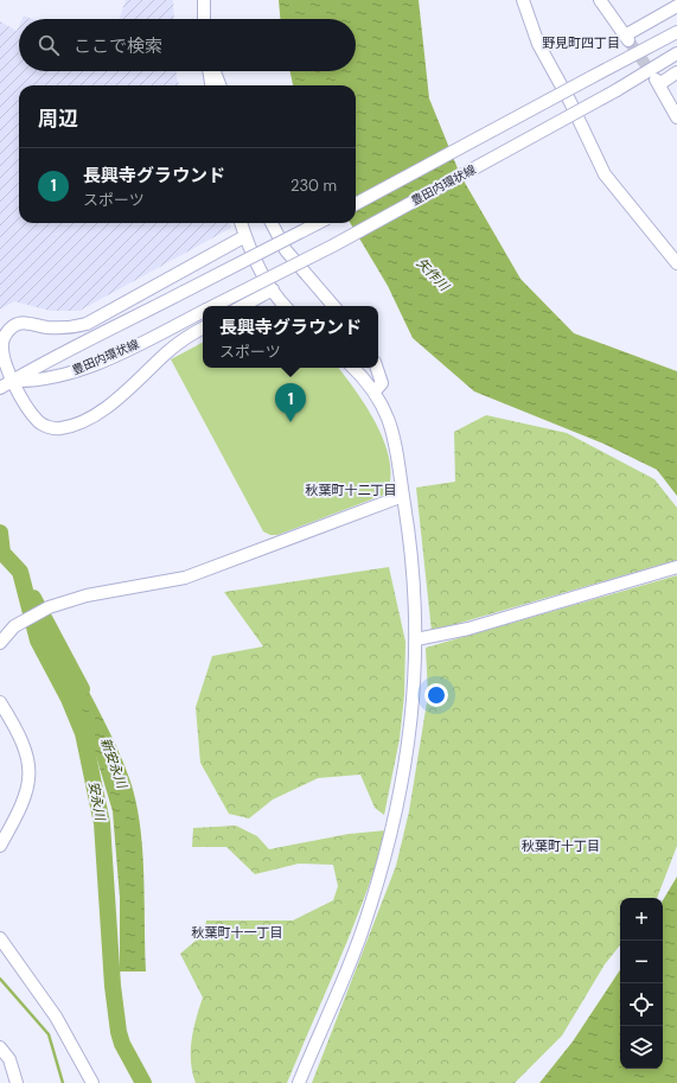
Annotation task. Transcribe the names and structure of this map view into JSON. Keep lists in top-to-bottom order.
{
  "streets": {
    "street": ["豊田内環状線"]
  },
  "districts": [
    "野見町四丁目",
    "秋葉町十二丁目",
    "秋葉町十丁目",
    "秋葉町十一丁目"
  ],
  "water": ["矢作川", "新安永川", "安永川"],
  "page": {
    "search": "ここで検索",
    "heading": "周辺",
    "list": [
      {
        "mark": "1",
        "name": "長興寺グラウンド",
        "note": "スポーツ",
        "value": "230 m"
      }
    ],
    "popup": ["長興寺グラウンド", "スポーツ"],
    "pins": "1",
    "map_buttons": ["+", "−"]
  }
}
